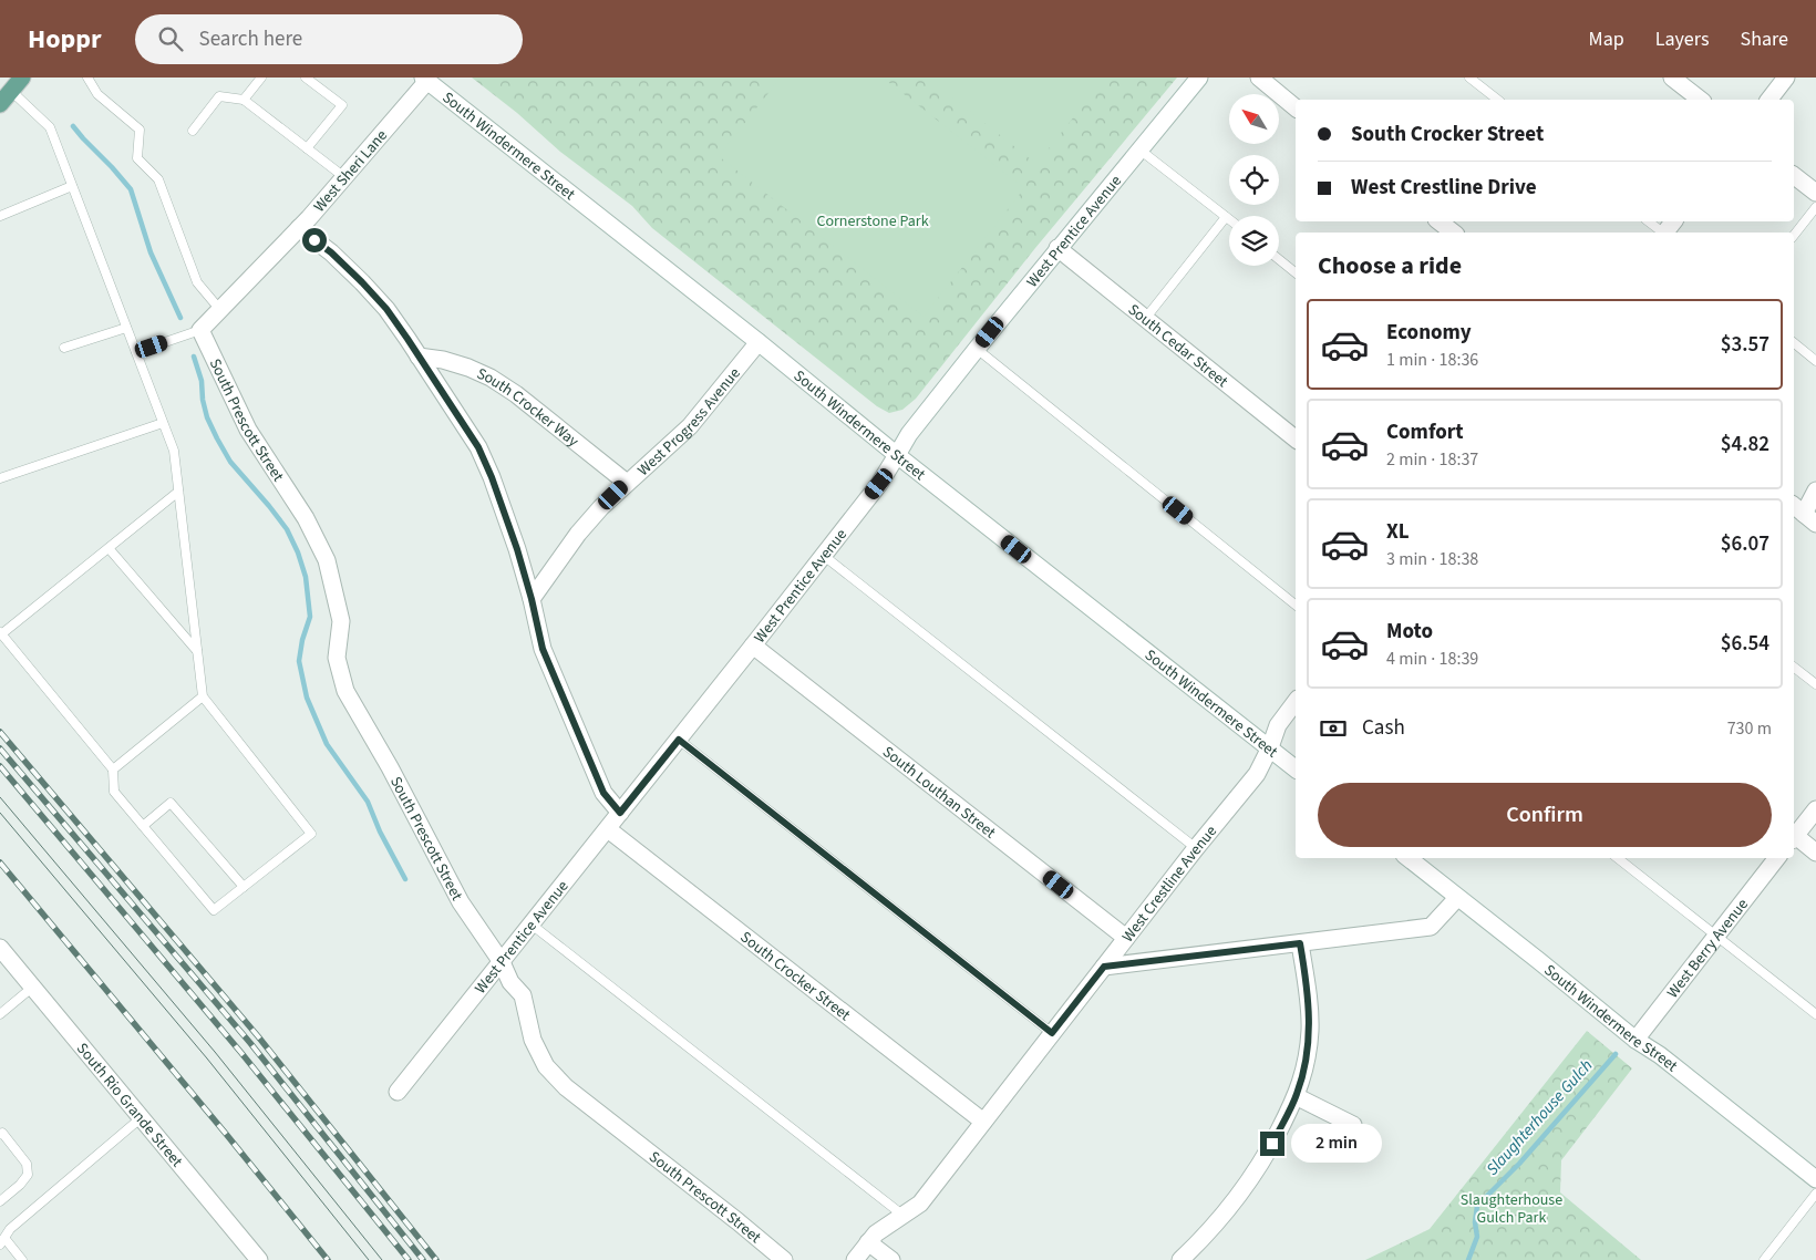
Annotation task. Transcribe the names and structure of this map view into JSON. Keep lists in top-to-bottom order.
{
  "streets": {
    "street": [
      "South Windermere Street",
      "West Sheri Lane",
      "West Prentice Avenue",
      "South Cedar Street",
      "South Crocker Way",
      "South Prescott Street",
      "West Progress Avenue",
      "South Louthan Street",
      "West Crestline Avenue",
      "West Berry Avenue",
      "South Crocker Street",
      "South Rio Grande Street"
    ]
  },
  "crossings": [
    ["South Windermere Street", "West Sheri Lane"],
    ["South Windermere Street", "West Prentice Avenue"],
    ["South Windermere Street", "West Progress Avenue"],
    ["South Windermere Street", "West Crestline Avenue"],
    ["South Windermere Street", "West Berry Avenue"],
    ["West Sheri Lane", "South Prescott Street"],
    ["West Prentice Avenue", "South Cedar Street"],
    ["West Prentice Avenue", "South Prescott Street"],
    ["West Prentice Avenue", "South Louthan Street"],
    ["West Prentice Avenue", "South Crocker Street"],
    ["South Crocker Way", "West Progress Avenue"],
    ["South Louthan Street", "West Crestline Avenue"],
    ["West Crestline Avenue", "South Crocker Street"]
  ],
  "water": ["Slaughterhouse Gulch"],
  "parks": ["Cornerstone Park", "Slaughterhouse Gulch Park"],
  "north": "top left",
  "page": {
    "header": "Hoppr",
    "search": "Search here",
    "nav": ["Map", "Layers", "Share"],
    "banner": ["South Crocker Street", "West Crestline Drive"],
    "heading": "Choose a ride",
    "list": [
      {
        "name": "Economy",
        "note": "1 min · 18:36",
        "value": "$3.57"
      },
      {
        "name": "Comfort",
        "note": "2 min · 18:37",
        "value": "$4.82"
      },
      {
        "name": "XL",
        "note": "3 min · 18:38",
        "value": "$6.07"
      },
      {
        "name": "Moto",
        "note": "4 min · 18:39",
        "value": "$6.54"
      }
    ],
    "pay": ["Cash", "730 m"],
    "buttons": "Confirm",
    "bubble": "2 min"
  }
}
